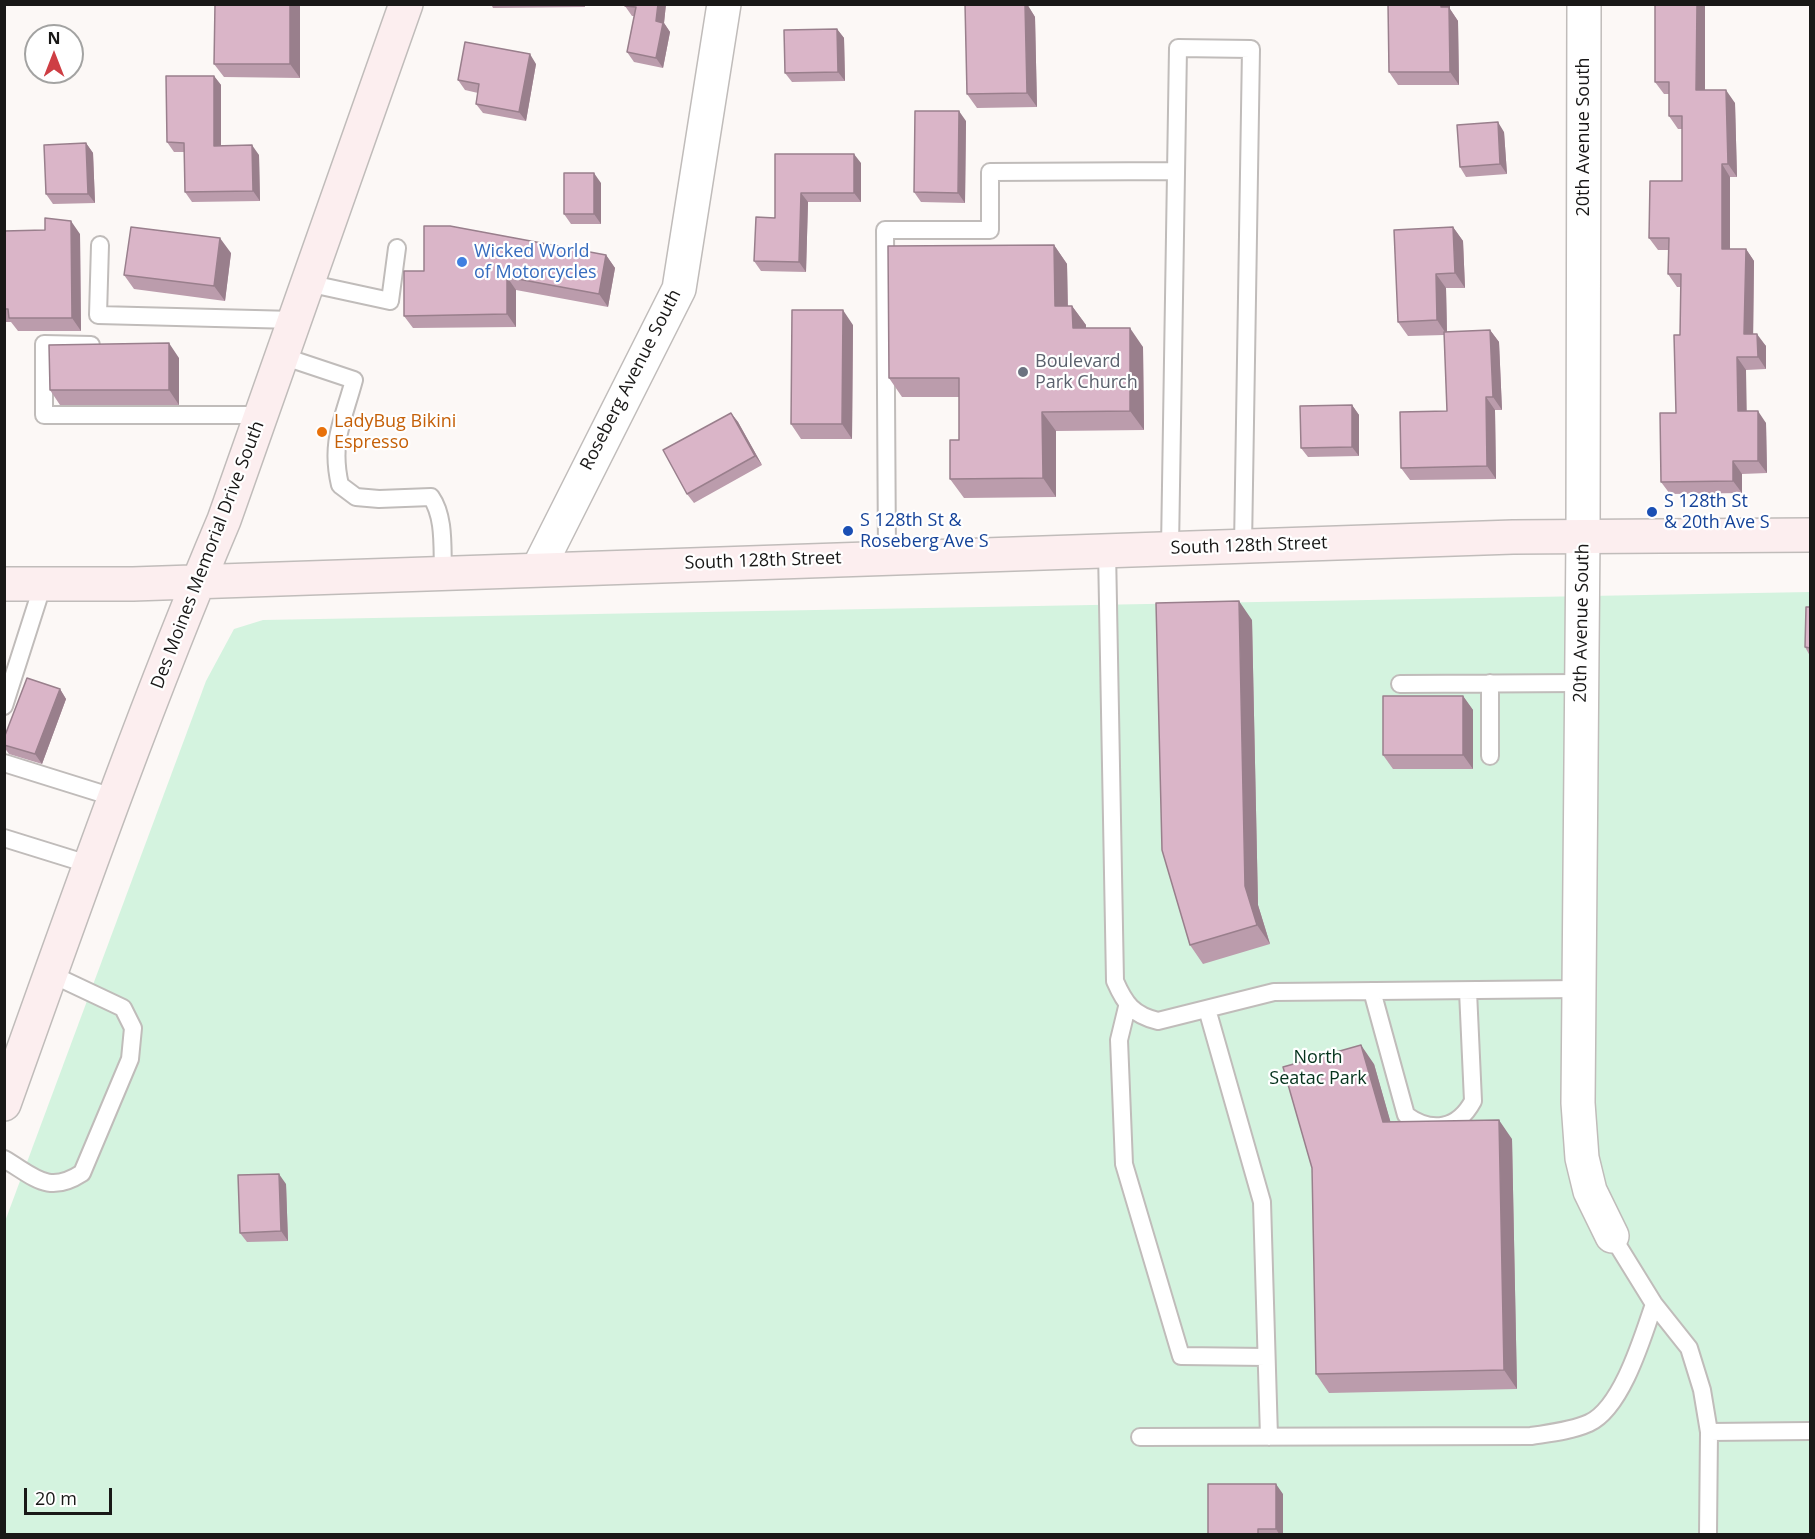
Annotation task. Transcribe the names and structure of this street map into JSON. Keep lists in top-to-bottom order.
{
  "streets": {
    "street": [
      "20th Avenue South",
      "Roseberg Avenue South",
      "South 128th Street",
      "Des Moines Memorial Drive South"
    ]
  },
  "crossings": [
    ["20th Avenue South", "South 128th Street"],
    ["Roseberg Avenue South", "South 128th Street"],
    ["South 128th Street", "Des Moines Memorial Drive South"]
  ],
  "parks": ["North Seatac Park"],
  "places": [
    "Wicked World of Motorcycles",
    "Boulevard Park Church",
    "LadyBug Bikini Espresso",
    "S 128th St & 20th Ave S",
    "S 128th St & Roseberg Ave S"
  ],
  "scale_bar": "20 m",
  "north": "top"
}
